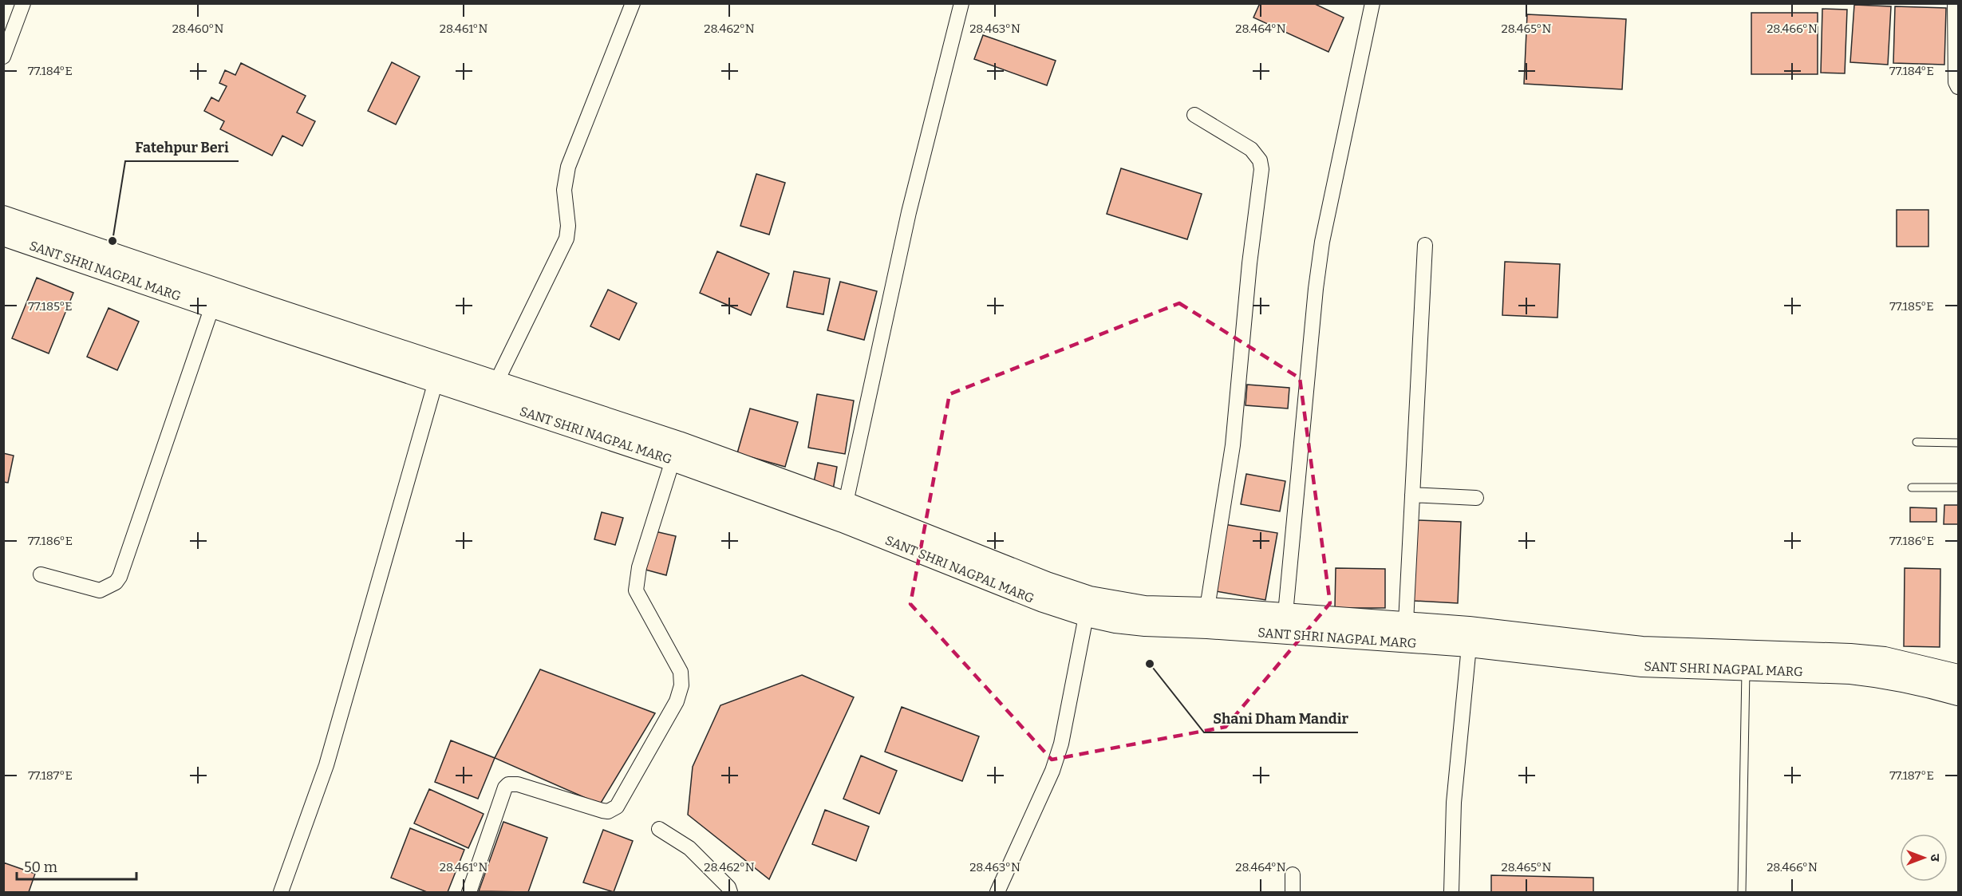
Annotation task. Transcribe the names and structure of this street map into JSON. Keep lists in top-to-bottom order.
{
  "streets": {
    "main road": ["SANT SHRI NAGPAL MARG"]
  },
  "places": ["Fatehpur Beri", "Shani Dham Mandir"],
  "scale_bar": "50 m",
  "north": "right",
  "coordinates": [
    "28.460°N",
    "28.461°N",
    "28.462°N",
    "28.463°N",
    "28.464°N",
    "28.465°N",
    "28.466°N",
    "77.184°E",
    "77.185°E",
    "77.186°E",
    "77.187°E"
  ]
}
